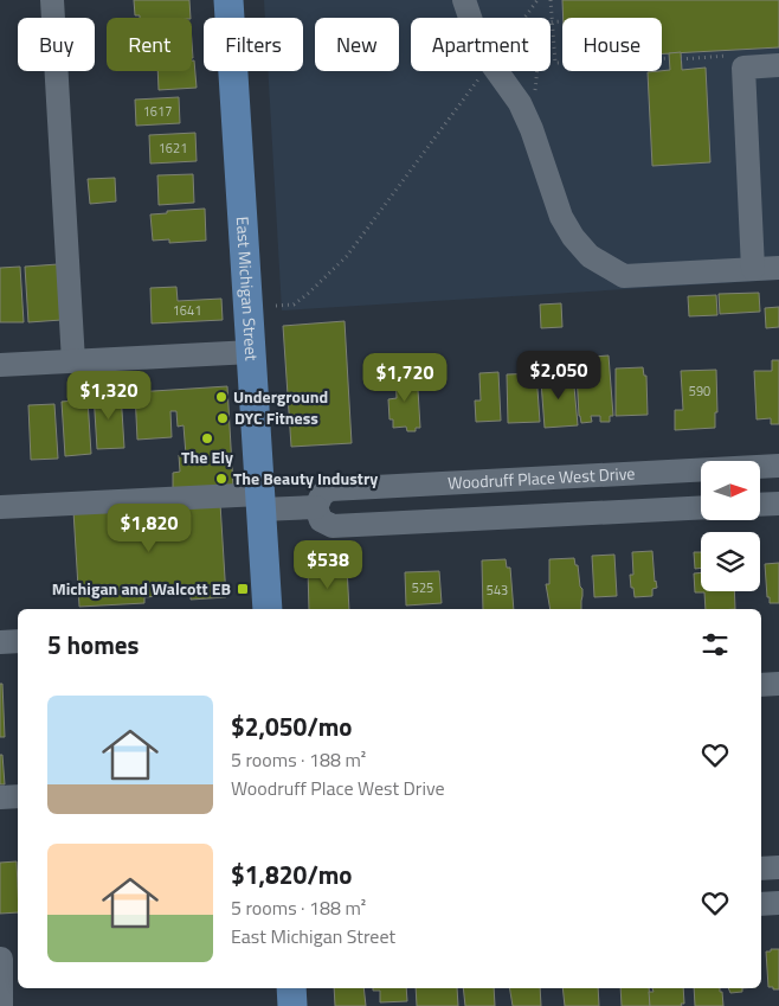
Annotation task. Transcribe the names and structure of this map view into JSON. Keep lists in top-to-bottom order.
{
  "streets": {
    "main road": ["East Michigan Street"],
    "street": ["Woodruff Place West Drive"]
  },
  "places": {
    "other": [
      "Underground",
      "DYC Fitness",
      "The Ely",
      "The Beauty Industry"
    ],
    "transit": ["Michigan and Walcott EB"]
  },
  "house_numbers": [
    "1617",
    "1621",
    "1641",
    "590",
    "525",
    "543"
  ],
  "north": "right",
  "page": {
    "chip": [
      "Buy",
      "Rent",
      "Filters",
      "New",
      "Apartment",
      "House"
    ],
    "price": [
      "$2,050",
      "$1,720",
      "$1,320",
      "$1,820",
      "$538"
    ],
    "heading": "5 homes",
    "list": [
      {
        "name": "$2,050/mo",
        "note": "5 rooms · 188 m² · Woodruff Place West Drive"
      },
      {
        "name": "$1,820/mo",
        "note": "5 rooms · 188 m² · East Michigan Street"
      }
    ]
  }
}
